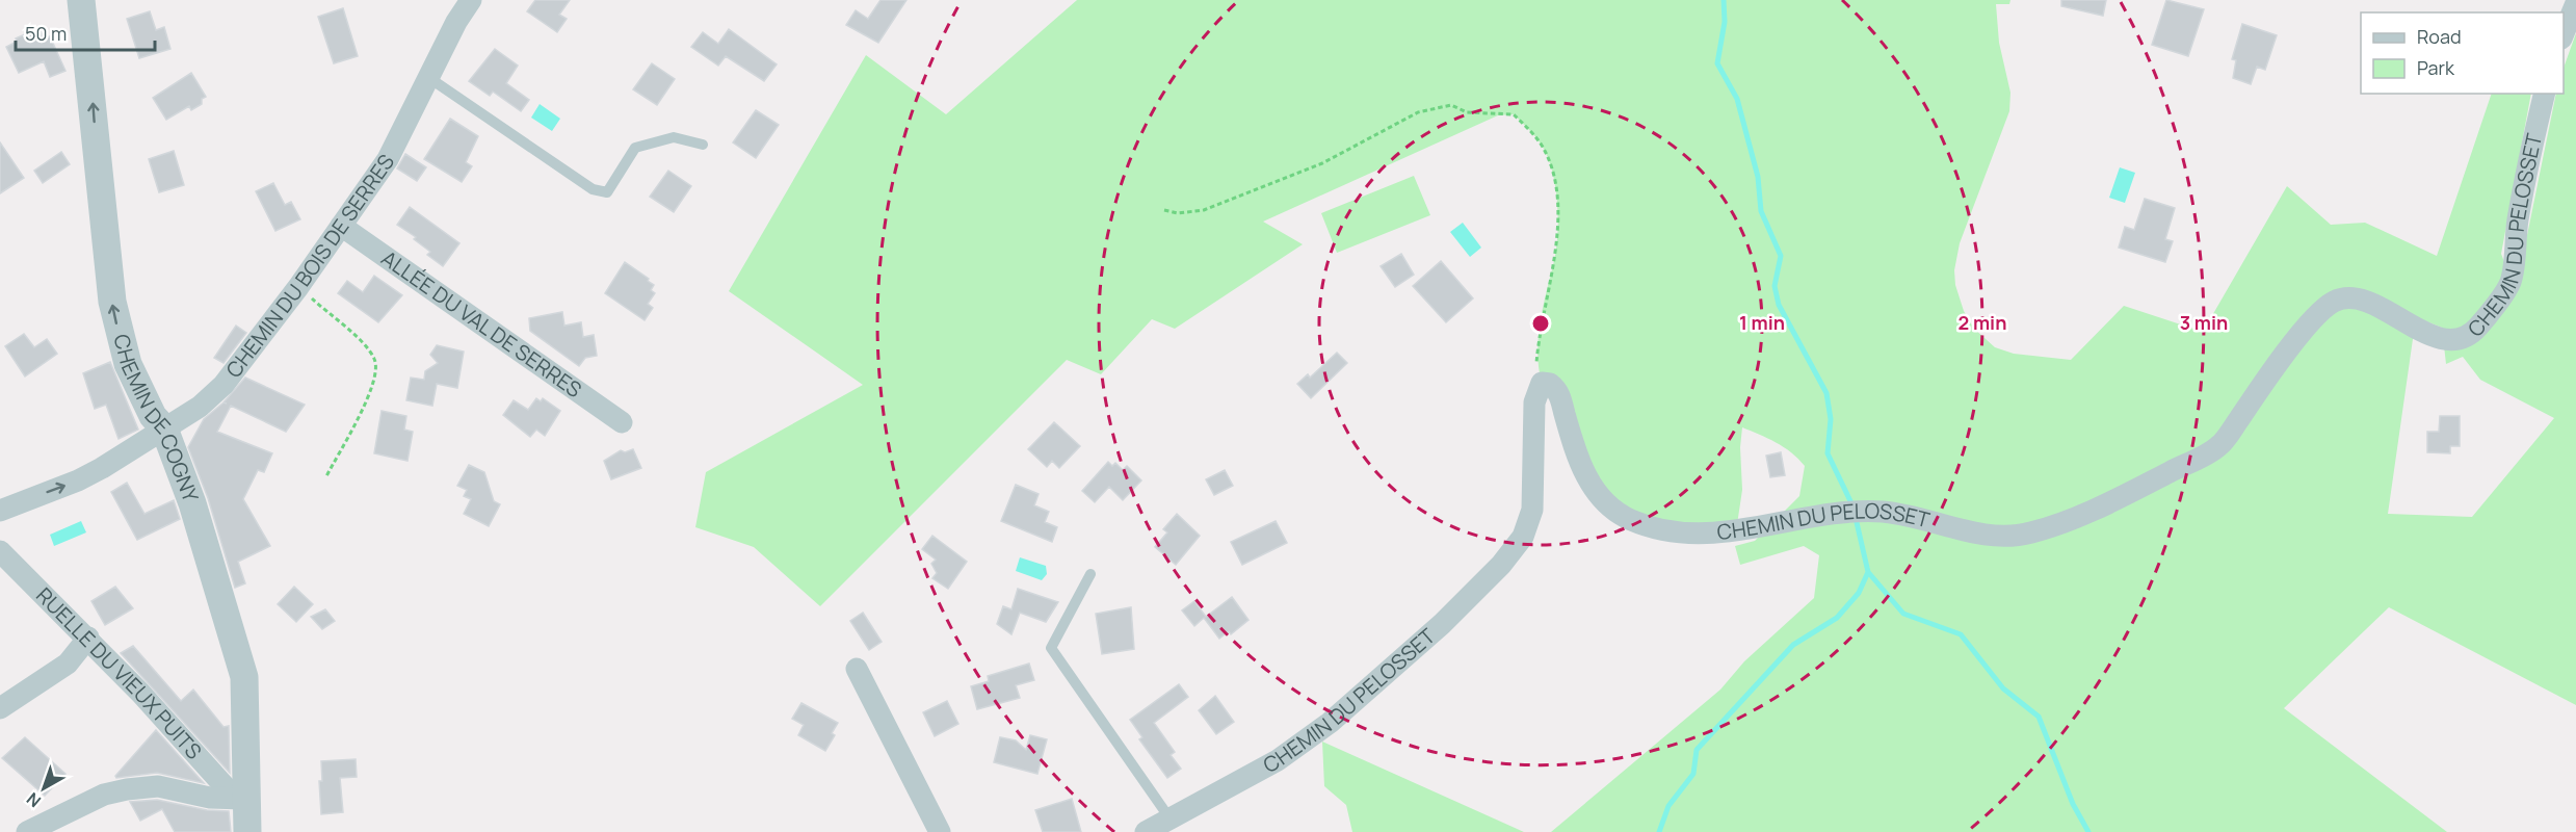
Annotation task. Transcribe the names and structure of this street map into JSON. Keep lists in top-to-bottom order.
{
  "streets": {
    "street": [
      "CHEMIN DU PELOSSET",
      "CHEMIN DU BOIS DE SERRES",
      "ALLÉE DU VAL DE SERRES",
      "CHEMIN DE COGNY",
      "RUELLE DU VIEUX PUITS"
    ]
  },
  "crossings": [
    ["CHEMIN DU BOIS DE SERRES", "ALLÉE DU VAL DE SERRES"],
    ["CHEMIN DU BOIS DE SERRES", "CHEMIN DE COGNY"],
    ["CHEMIN DE COGNY", "RUELLE DU VIEUX PUITS"]
  ],
  "one_way": ["CHEMIN DE COGNY"],
  "legend": ["Road", "Park"],
  "scale_bar": "50 m",
  "north": "bottom left",
  "rings": ["1 min", "2 min", "3 min"]
}
